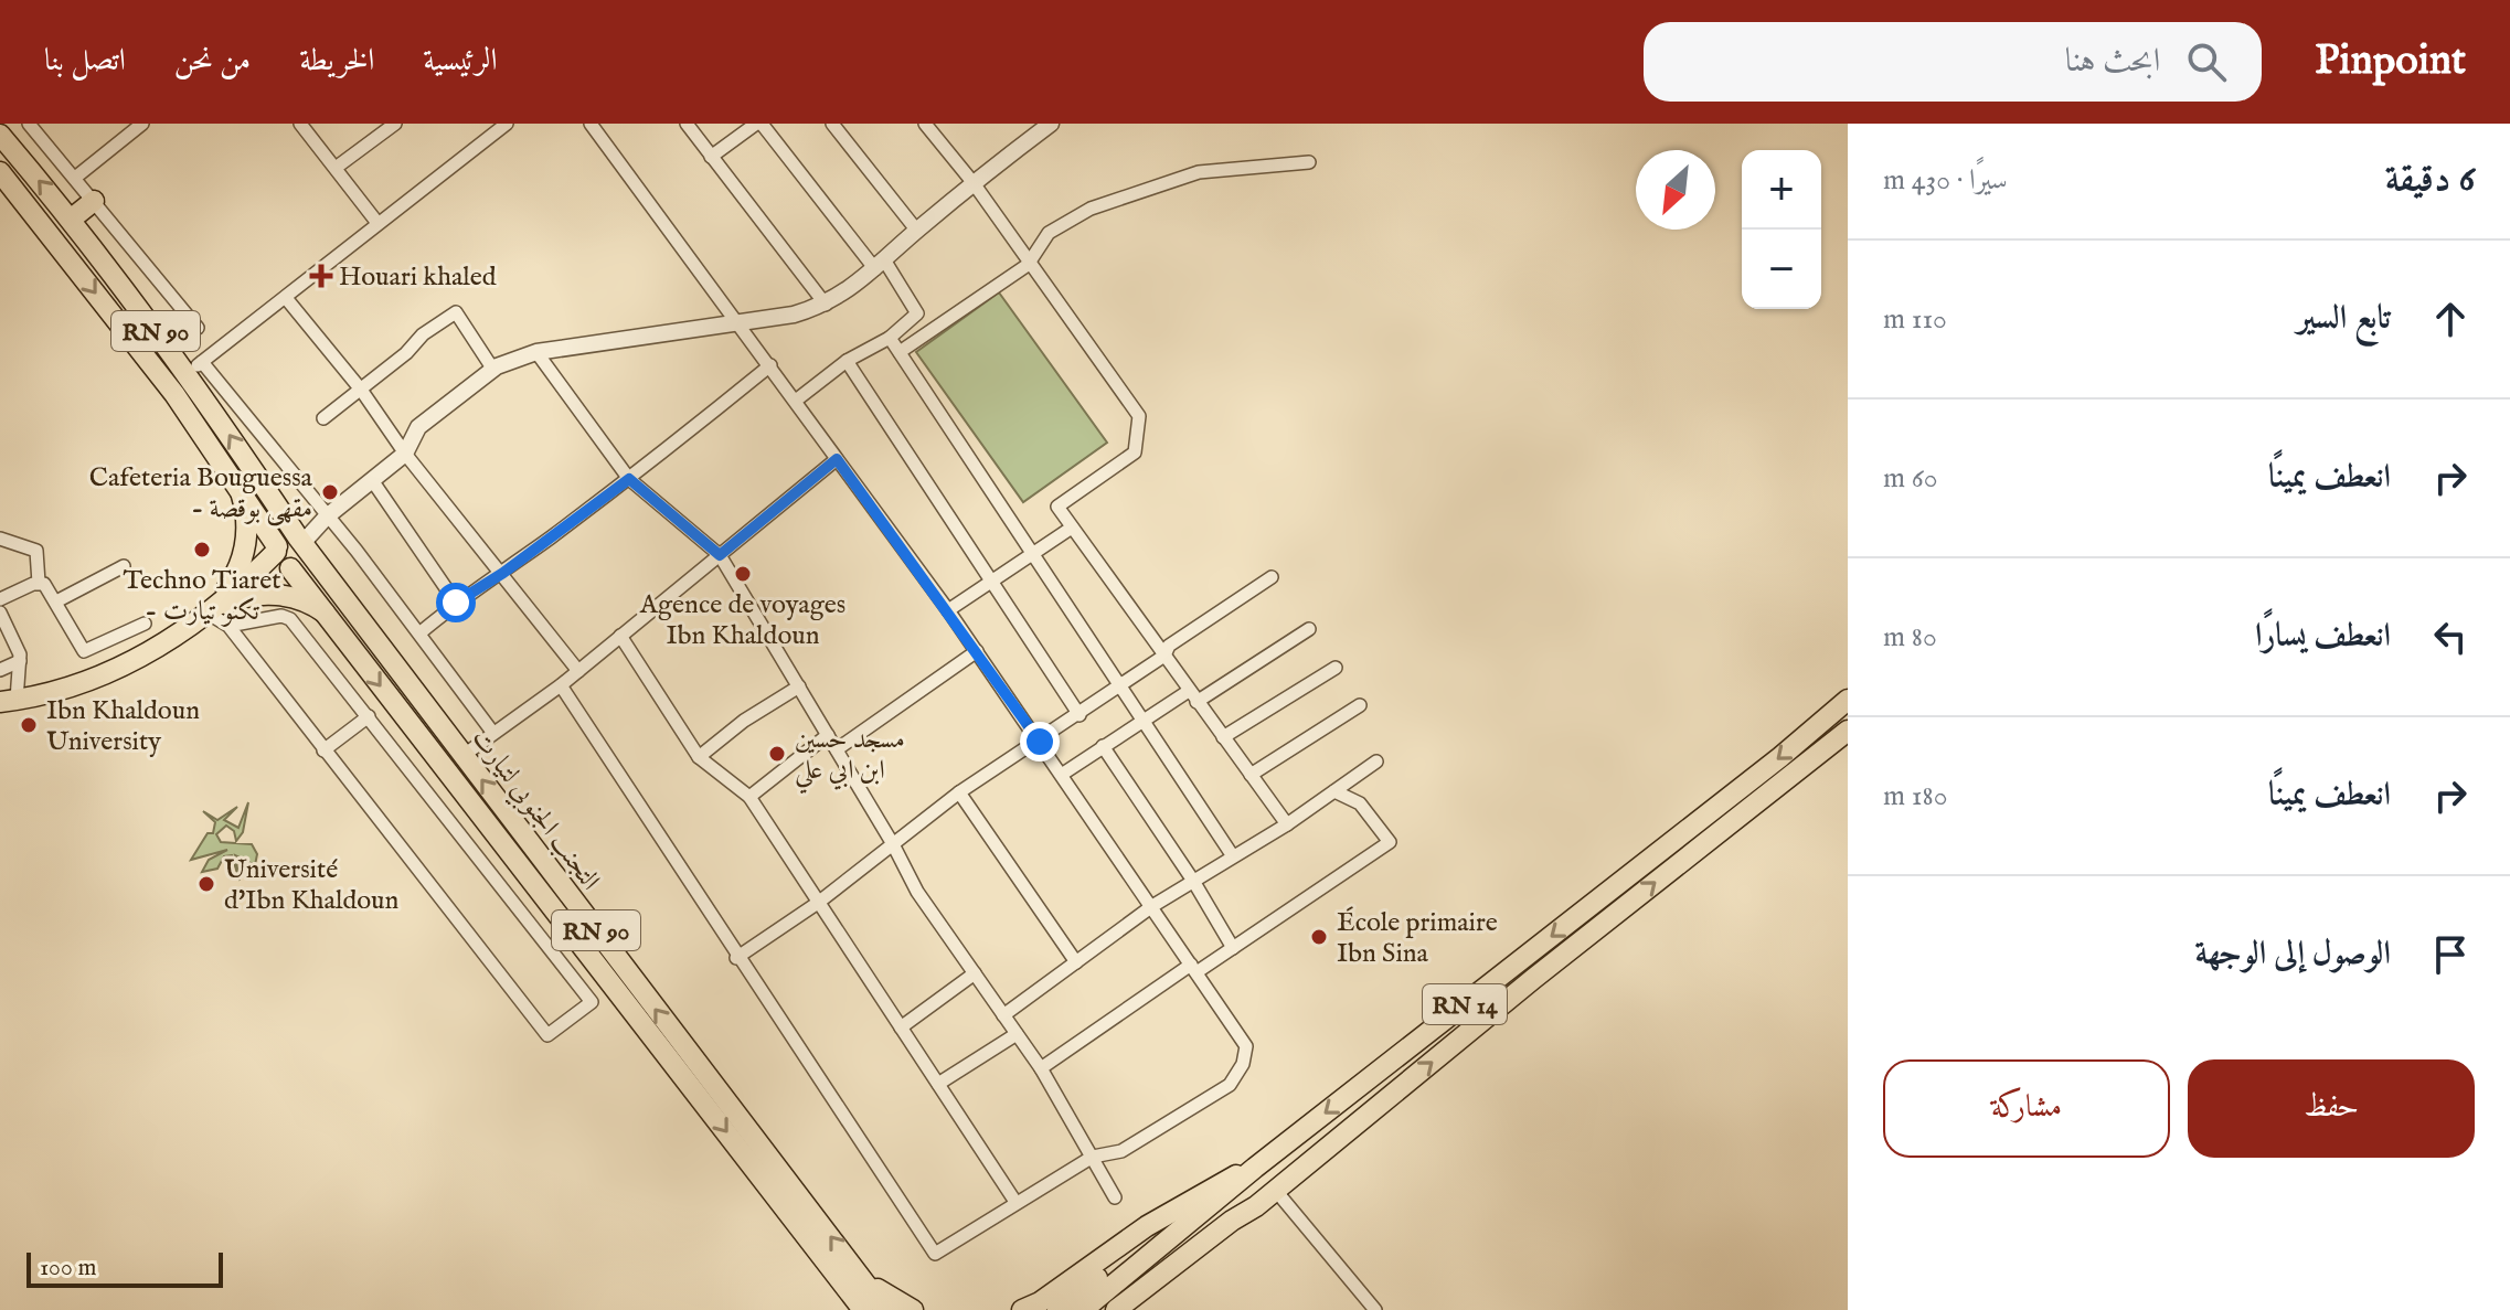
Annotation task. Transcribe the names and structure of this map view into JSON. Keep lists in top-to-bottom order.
{
  "streets": {
    "main road": ["RN 90", "التجنب الجنوبي لتيارت", "RN 14"]
  },
  "places": {
    "health": ["Houari khaled"],
    "other": [
      "Cafeteria Bouguessa - مقهى بوقصة",
      "Techno Tiaret - تكنو تيارت",
      "Agence de voyages Ibn Khaldoun",
      "Ibn Khaldoun University",
      "مسجد حسين ابن ابي علي",
      "Université d'Ibn Khaldoun",
      "École primaire Ibn Sina"
    ]
  },
  "scale_bar": "100 m",
  "north": "bottom left",
  "page": {
    "header": "Pinpoint",
    "search": "ابحث هنا",
    "nav": [
      "الرئيسية",
      "الخريطة",
      "من نحن",
      "اتصل بنا"
    ],
    "heading": ["6 دقيقة", "سيرًا · 430 m"],
    "map_buttons": ["+", "−"],
    "list": [
      ["تابع السير", "110 m"],
      ["انعطف يمينًا", "60 m"],
      ["انعطف يسارًا", "80 m"],
      ["انعطف يمينًا", "180 m"],
      "الوصول إلى الوجهة"
    ],
    "buttons": ["حفظ", "مشاركة"],
    "scale": "100 m"
  }
}
